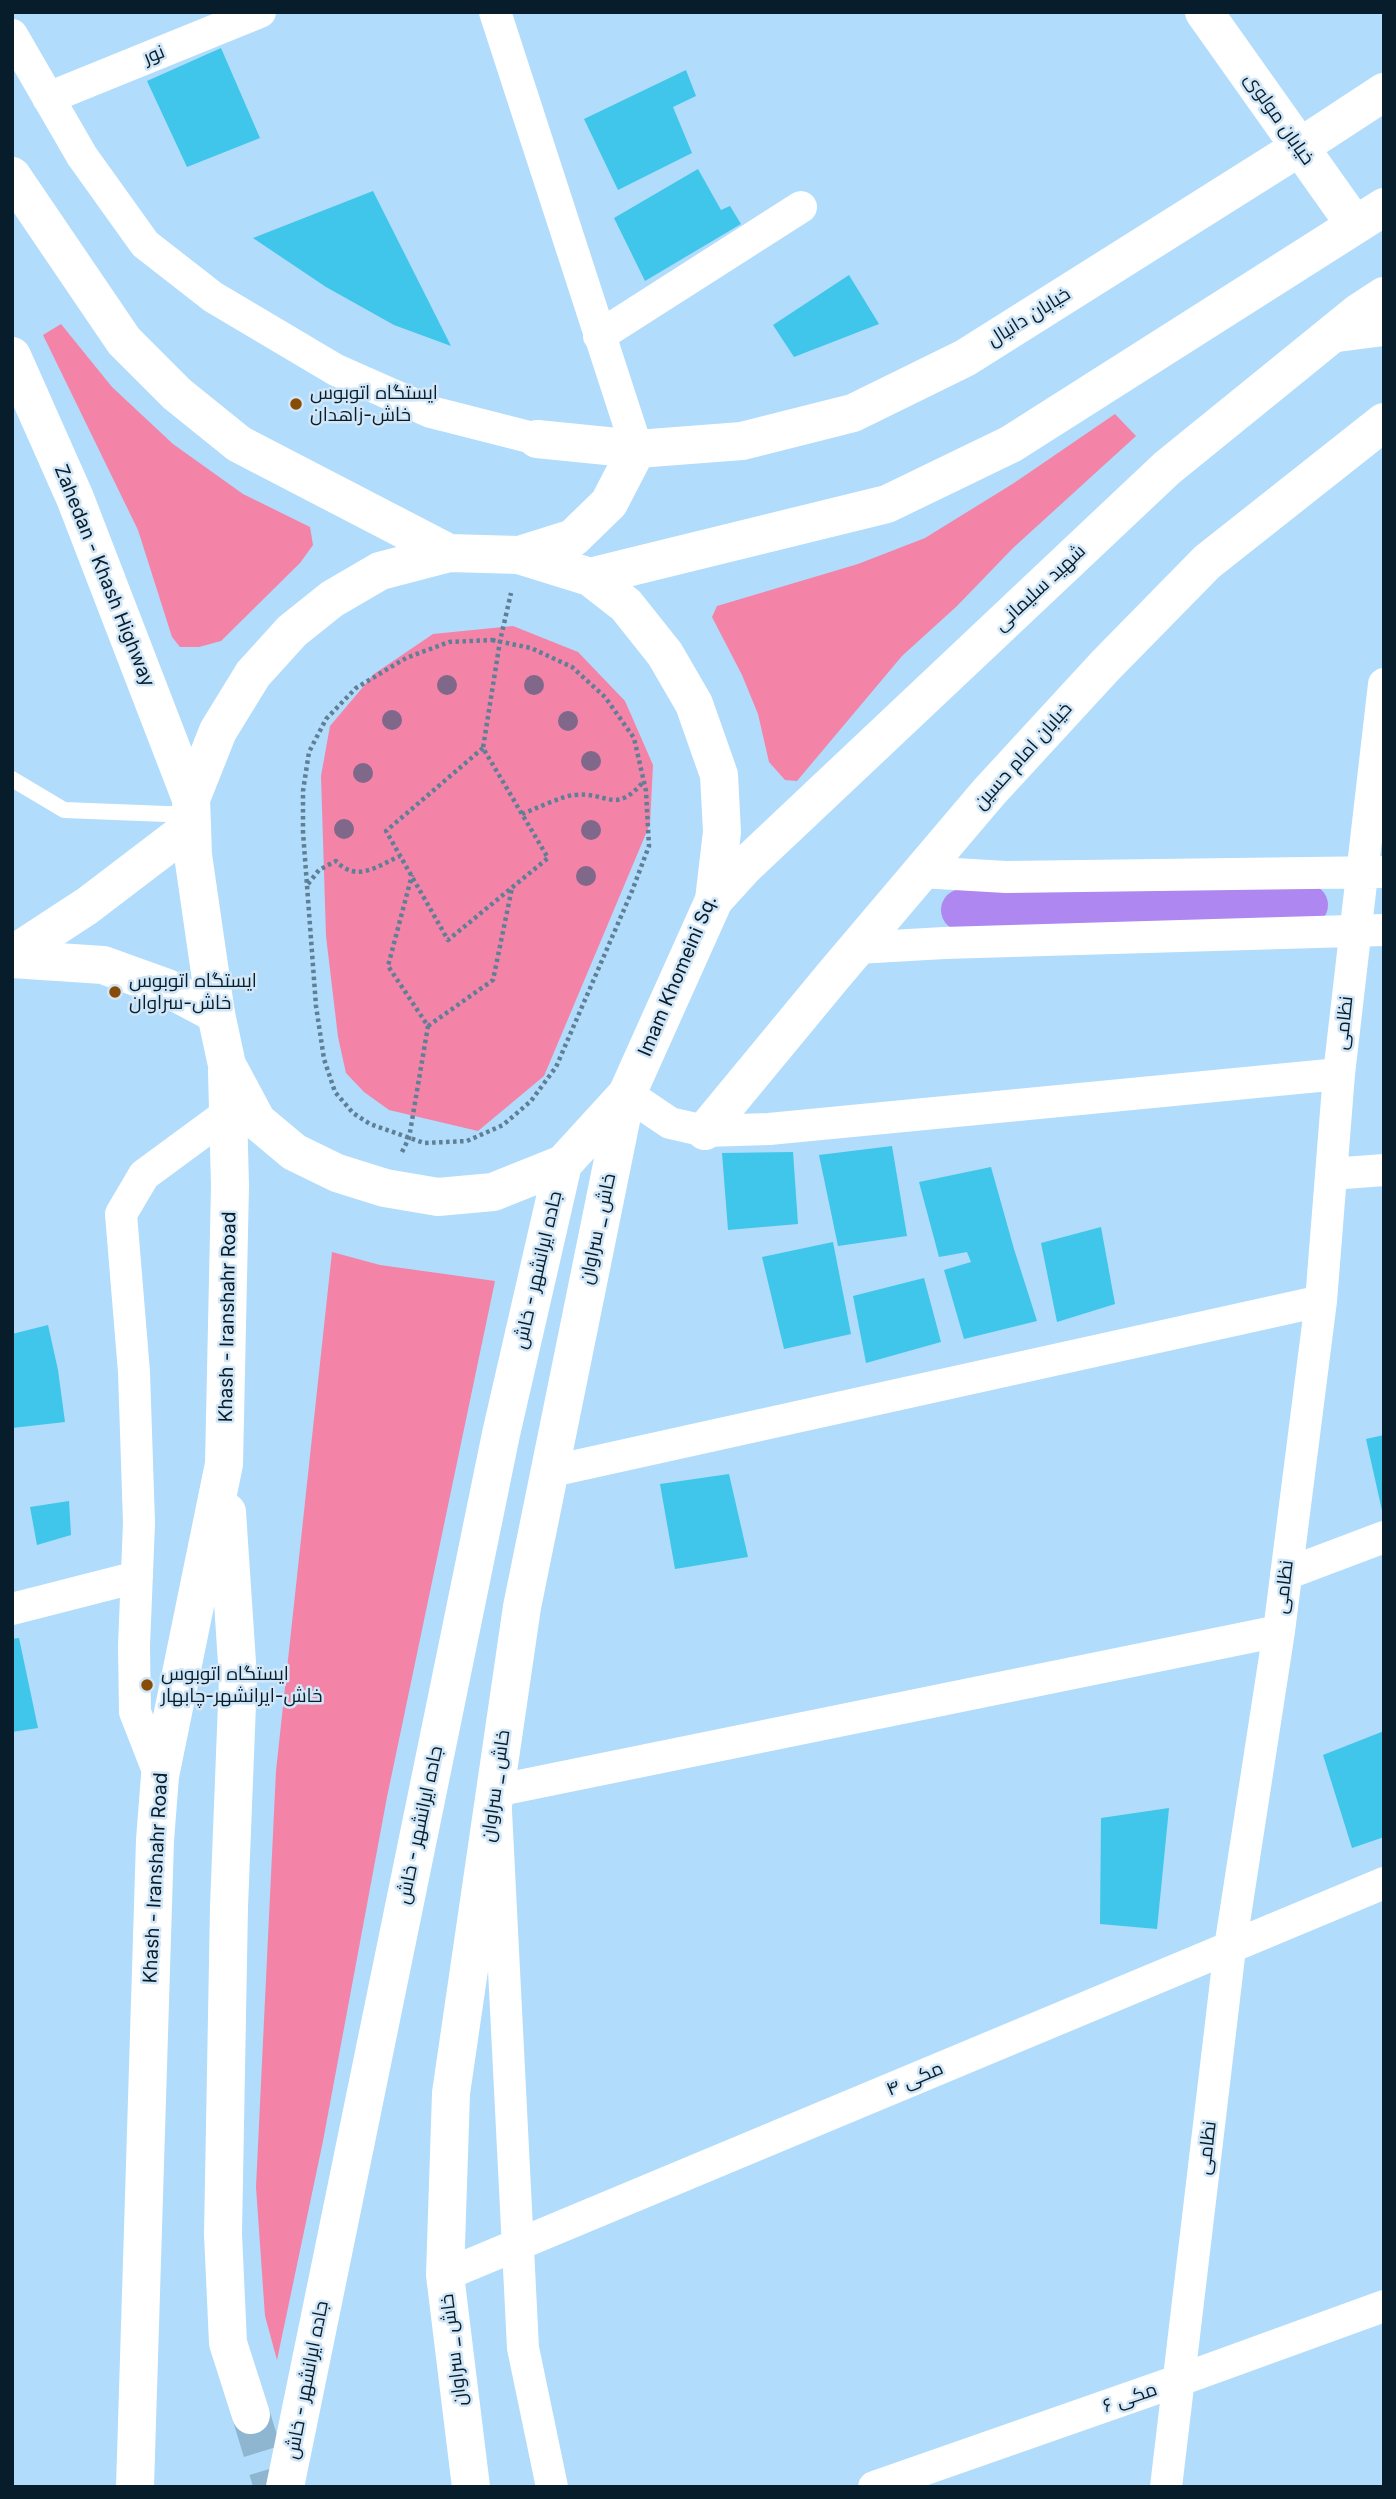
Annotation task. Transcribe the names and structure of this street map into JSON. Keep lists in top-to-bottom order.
{
  "streets": {
    "main road": [
      "خیابان مولوی",
      "خیابان دانیال",
      "Zahedan - Khash Highway",
      "شهید سلیمانی",
      "خیابان امام حسین",
      "Imam Khomeini Sq.",
      "خاش _ سراوان",
      "جاده ایرانشهر - خاش",
      "Khash - Iranshahr Road"
    ],
    "street": [
      "نور",
      "نظامی",
      "مکی ۴",
      "مکی ۶"
    ]
  },
  "crossings": [
    ["خیابان مولوی", "خیابان دانیال"],
    ["Zahedan - Khash Highway", "Imam Khomeini Sq."],
    ["شهید سلیمانی", "Imam Khomeini Sq."],
    ["Imam Khomeini Sq.", "خاش _ سراوان"],
    ["Imam Khomeini Sq.", "جاده ایرانشهر - خاش"],
    ["Imam Khomeini Sq.", "Khash - Iranshahr Road"],
    ["نظامی", "مکی ۴"],
    ["نظامی", "مکی ۶"],
    ["خاش _ سراوان", "مکی ۴"]
  ],
  "places": ["ایستگاه اتوبوس خاش-زاهدان", "ایستگاه اتوبوس خاش-سراوان", "ایستگاه اتوبوس خاش-ایرانشهر-چابهار"]
}
